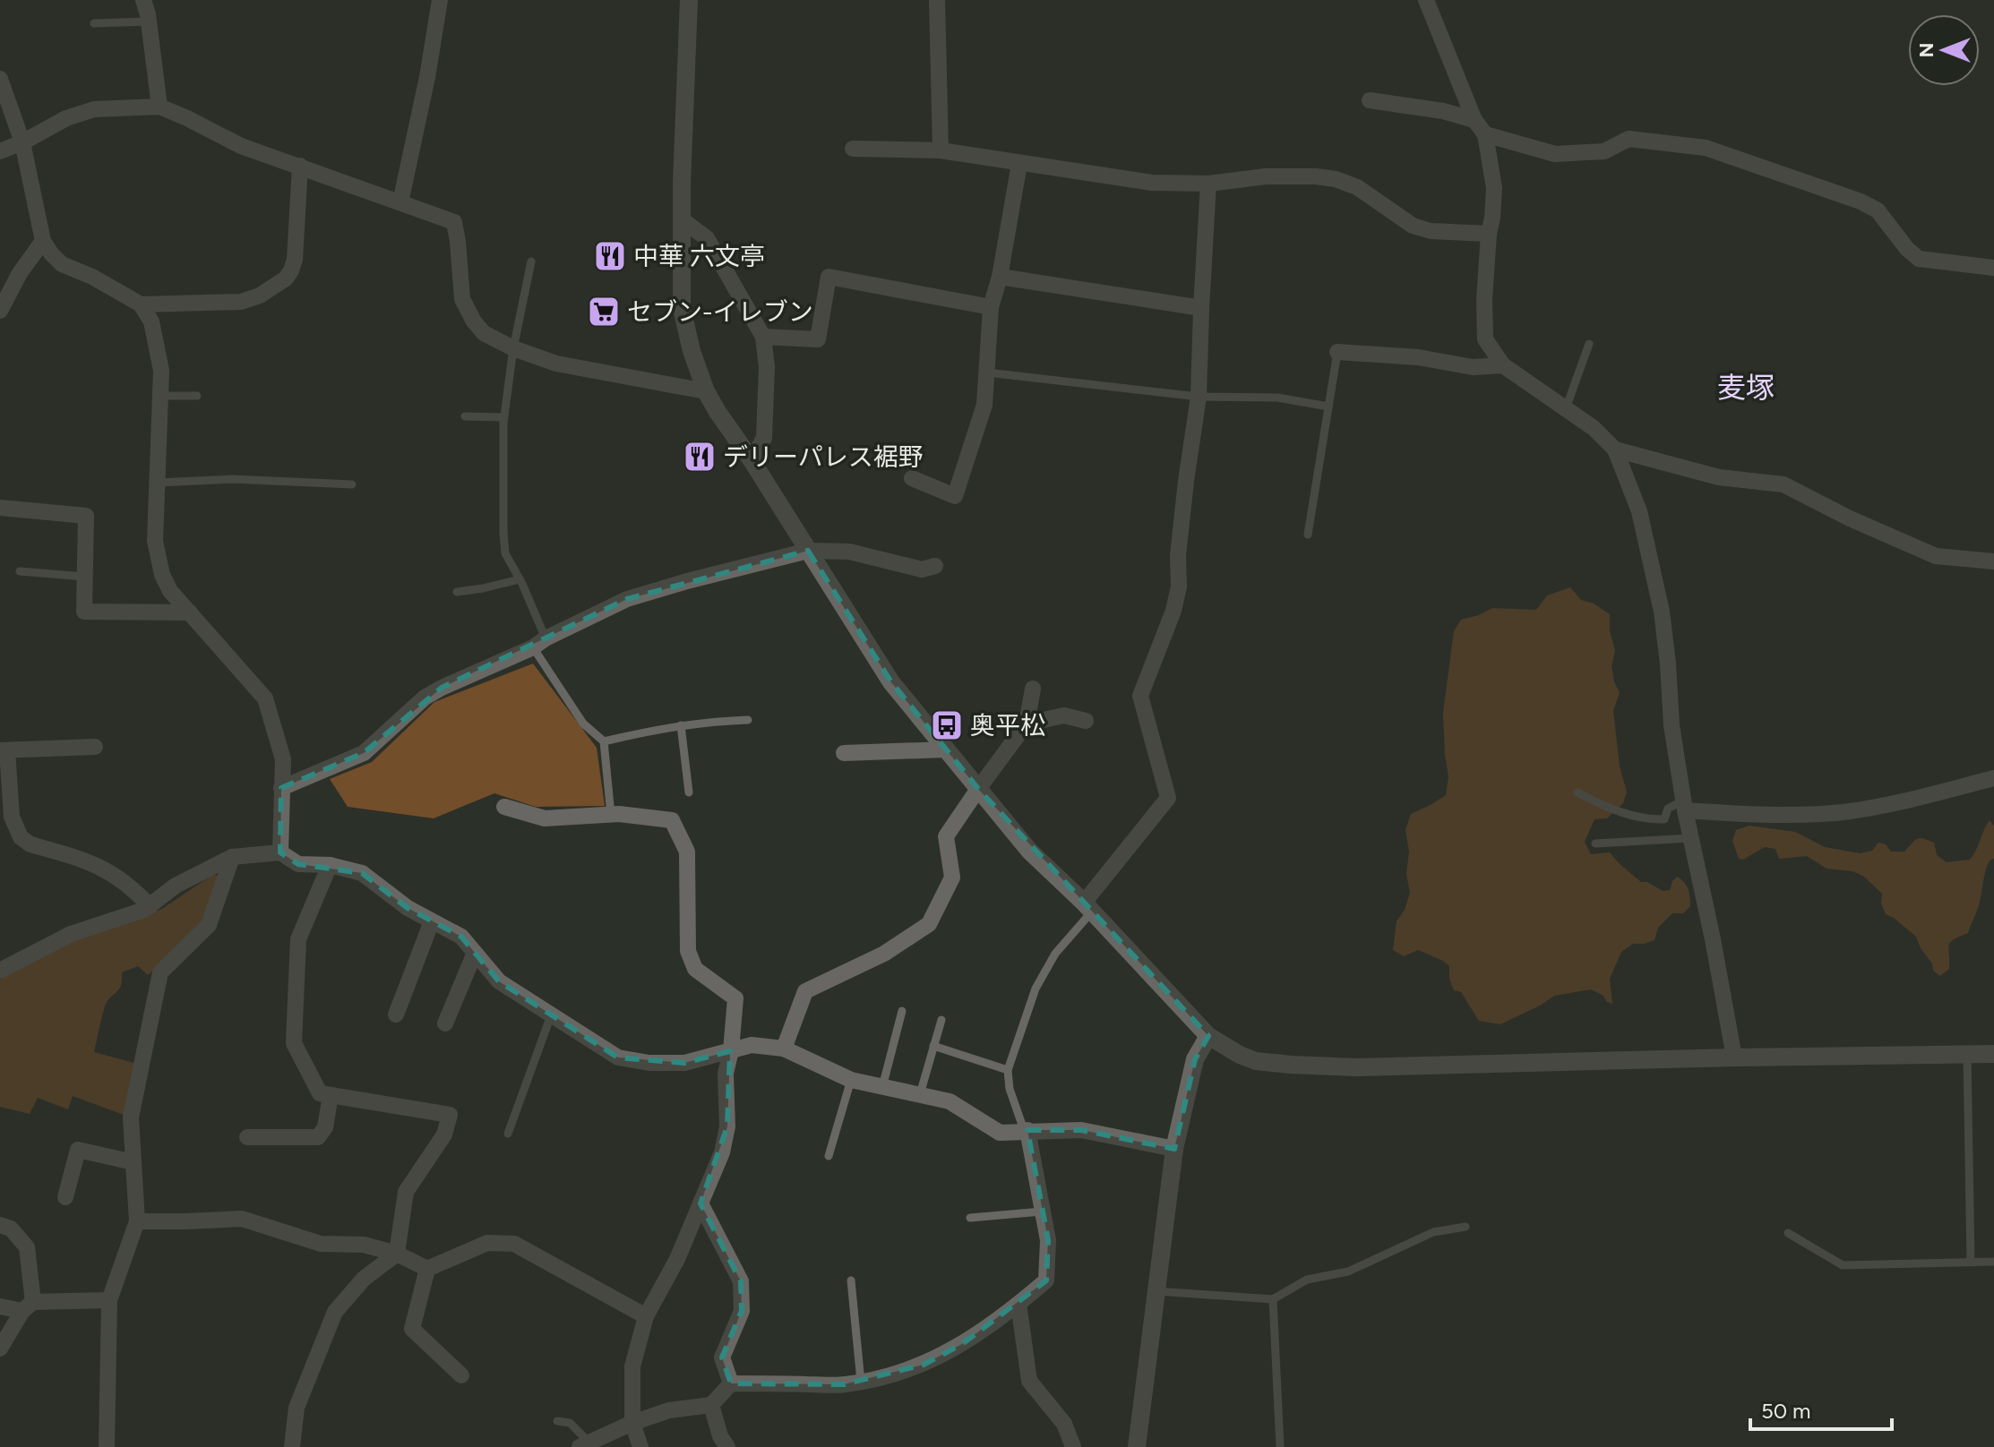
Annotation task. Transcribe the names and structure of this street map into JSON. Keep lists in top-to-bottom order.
{
  "districts": ["麦塚"],
  "places": {
    "restaurant": ["中華 六文亭", "デリーパレス裾野"],
    "supermarket": ["セブン-イレブン"],
    "bus stop": ["奥平松"]
  },
  "scale_bar": "50 m",
  "north": "left"
}
